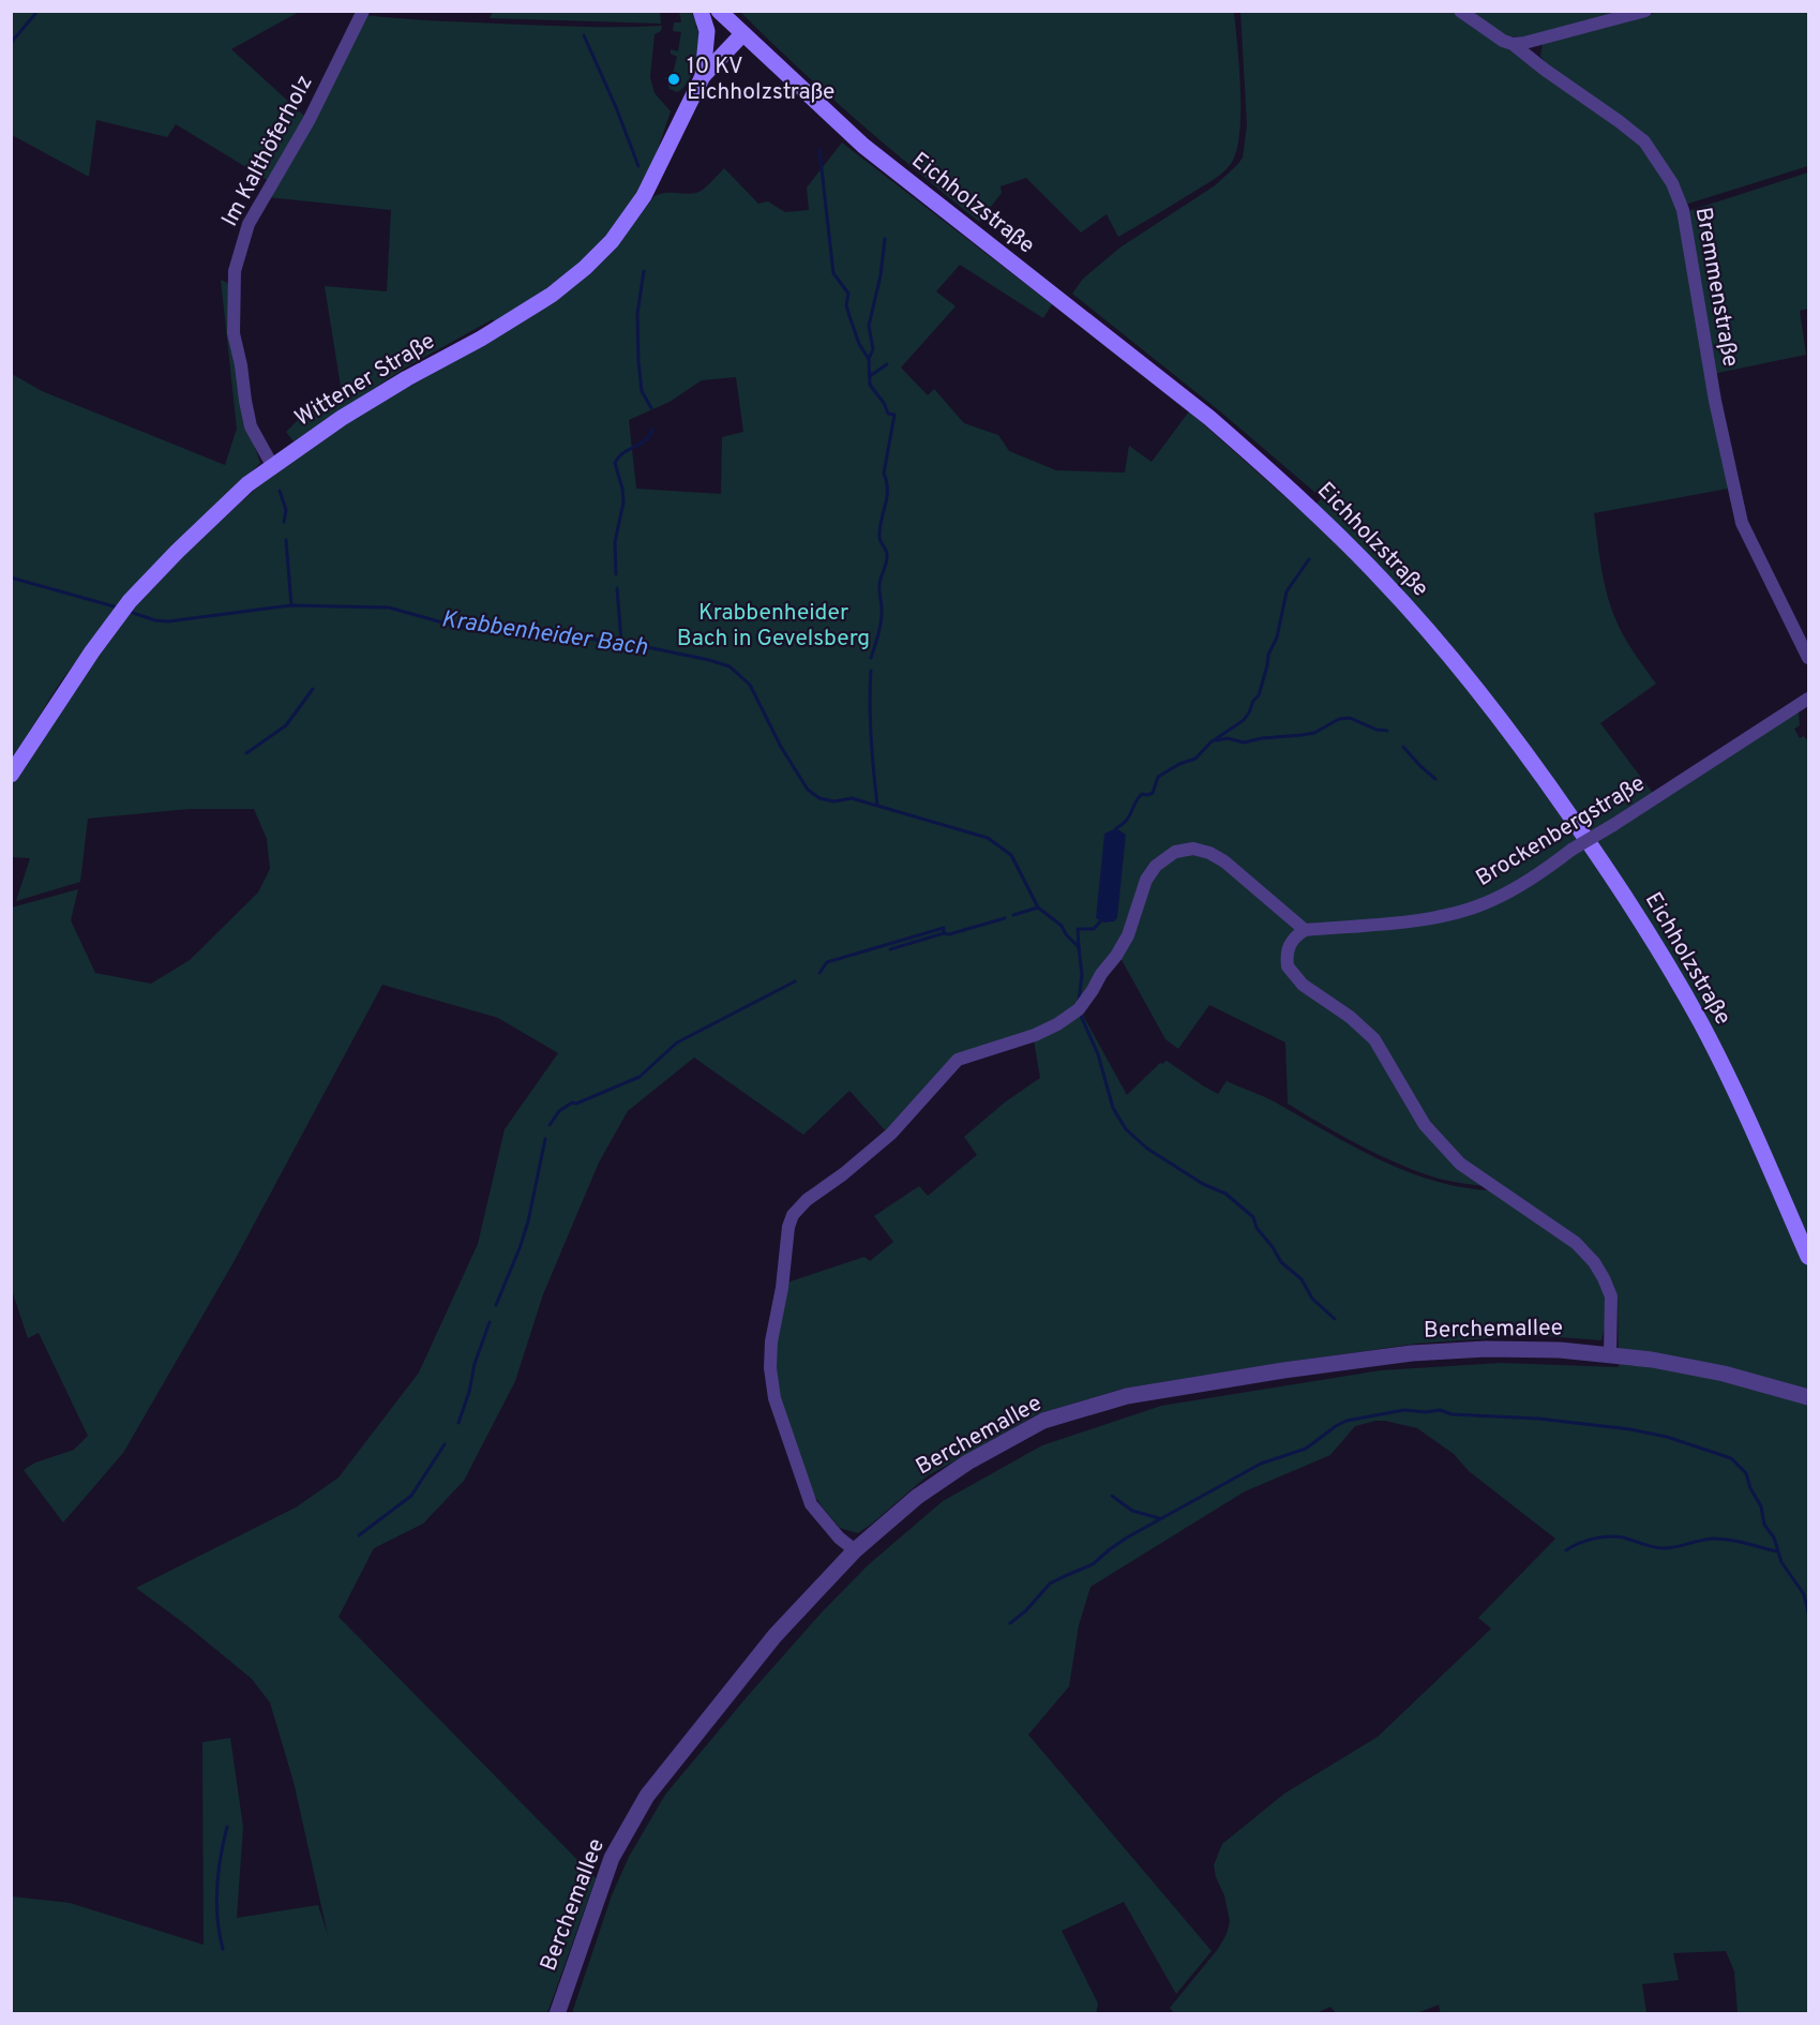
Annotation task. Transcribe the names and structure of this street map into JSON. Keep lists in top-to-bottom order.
{
  "streets": {
    "main road": ["Eichholzstraße", "Wittener Straße"],
    "street": [
      "Im Kalthöferholz",
      "Bremmenstraße",
      "Brockenbergstraße",
      "Berchemallee"
    ]
  },
  "crossings": [
    ["Im Kalthöferholz", "Wittener Straße"],
    ["Eichholzstraße", "Wittener Straße"]
  ],
  "water": ["Krabbenheider Bach"],
  "parks": ["Krabbenheider Bach in Gevelsberg"],
  "places": ["10 KV Eichholzstraße"]
}
